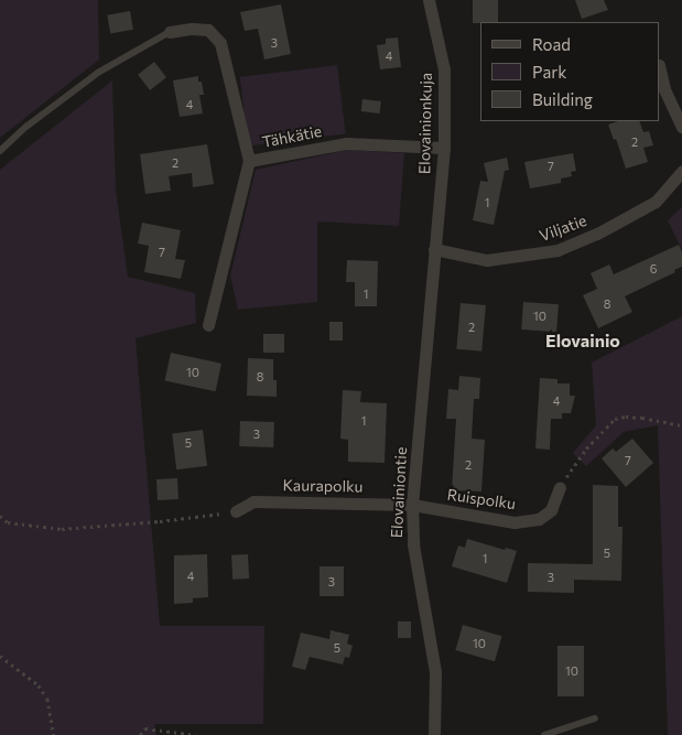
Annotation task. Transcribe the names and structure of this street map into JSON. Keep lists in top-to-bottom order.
{
  "streets": {
    "street": [
      "Elovainionkuja",
      "Tähkätie",
      "Viljatie",
      "Kaurapolku",
      "Elovainiontie",
      "Ruispolku"
    ]
  },
  "crossings": [
    ["Elovainionkuja", "Tähkätie"],
    ["Elovainionkuja", "Viljatie"],
    ["Elovainionkuja", "Elovainiontie"],
    ["Viljatie", "Elovainiontie"],
    ["Kaurapolku", "Elovainiontie"],
    ["Kaurapolku", "Ruispolku"],
    ["Elovainiontie", "Ruispolku"]
  ],
  "districts": ["Elovainio"],
  "house_numbers": [
    "3",
    "4",
    "4",
    "2",
    "2",
    "7",
    "1",
    "7",
    "6",
    "1",
    "8",
    "10",
    "2",
    "10",
    "8",
    "4",
    "1",
    "3",
    "5",
    "7",
    "2",
    "5",
    "1",
    "4",
    "3",
    "3",
    "10",
    "5",
    "10"
  ],
  "legend": ["Road", "Park", "Building"]
}
